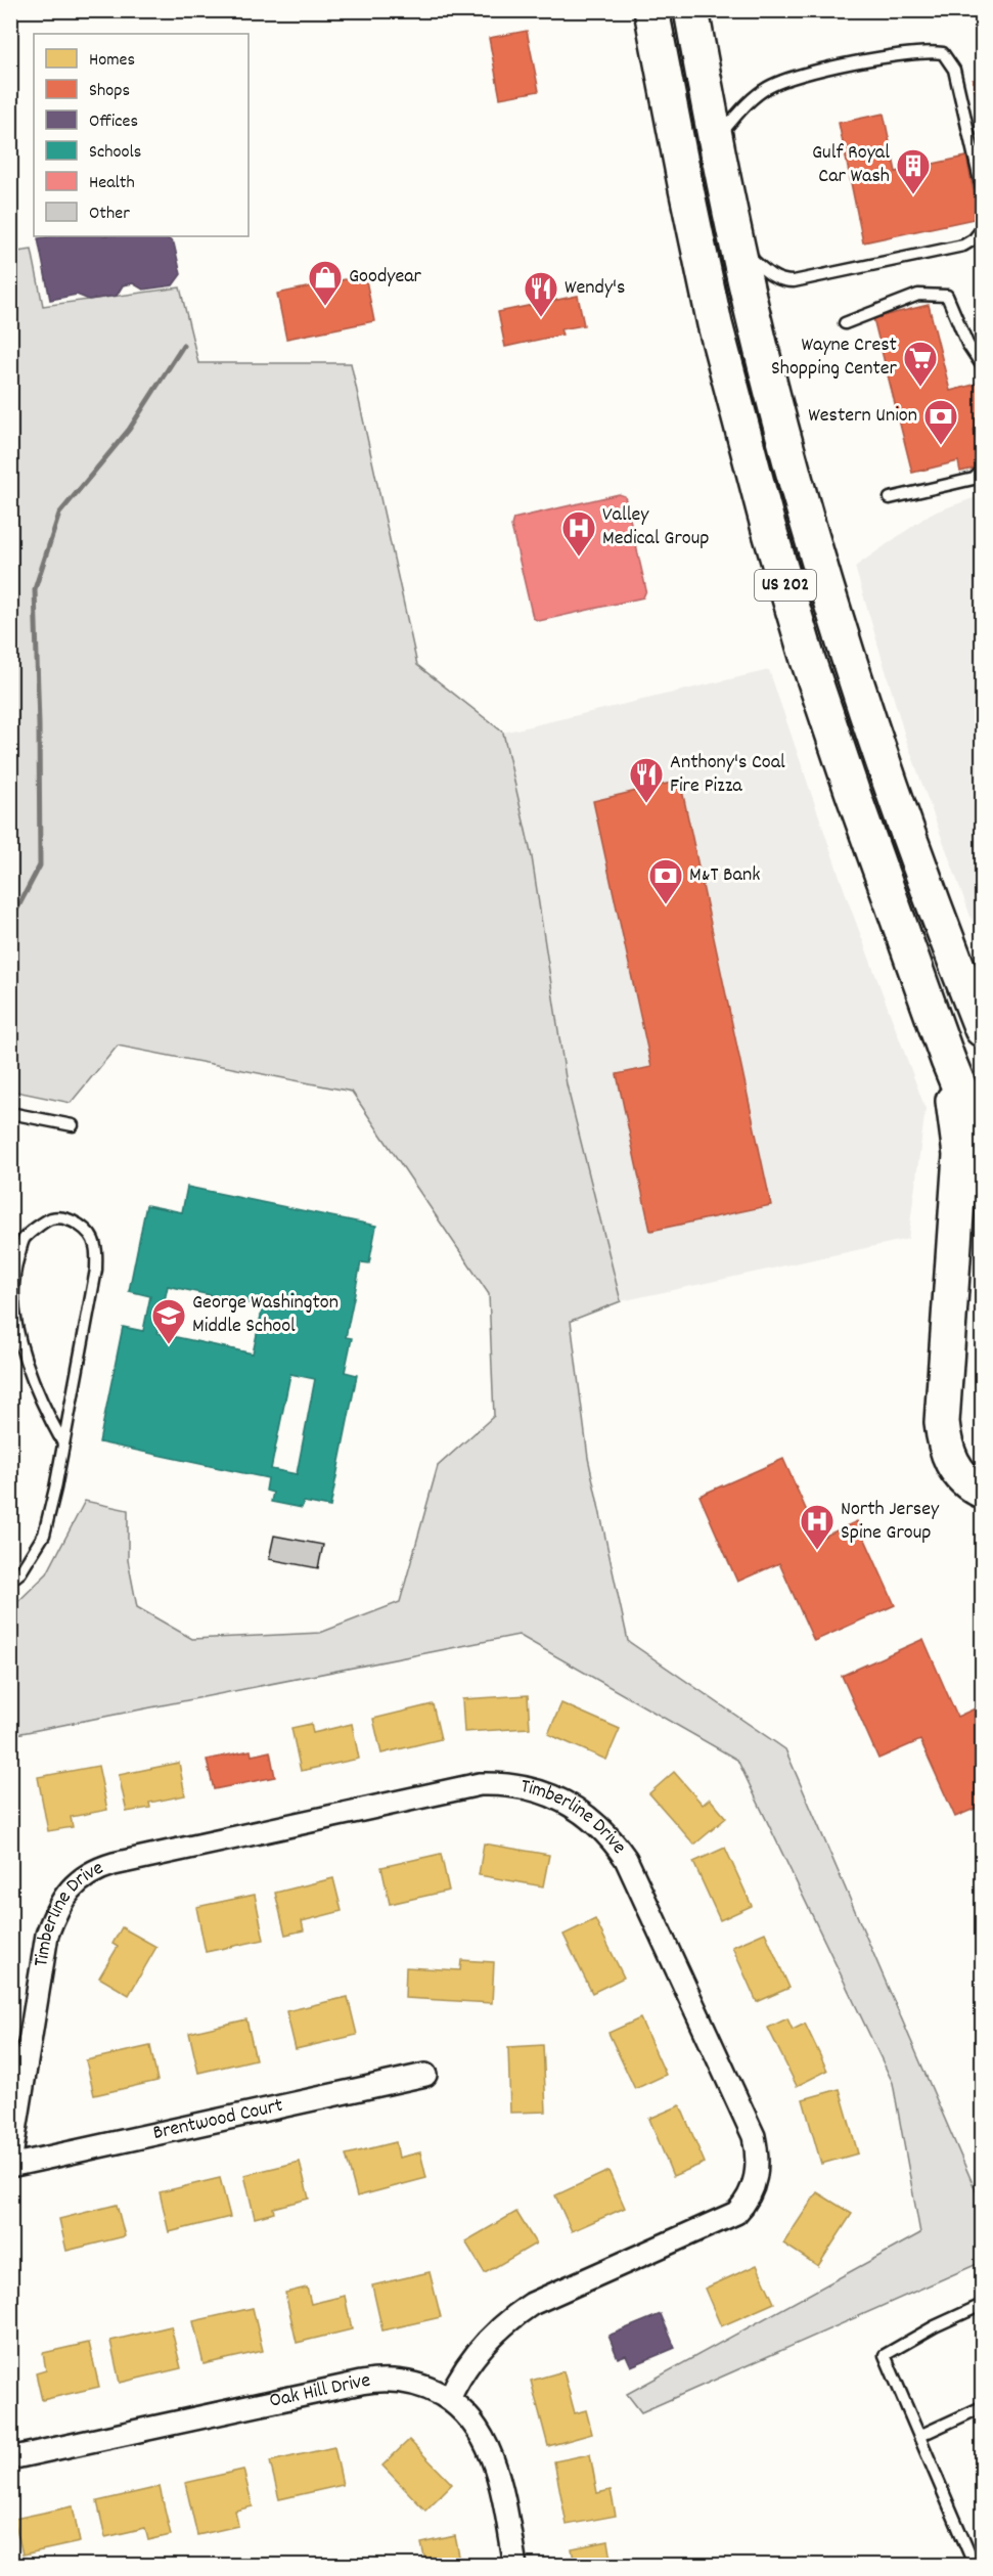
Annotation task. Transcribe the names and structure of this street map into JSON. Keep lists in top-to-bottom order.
{
  "streets": {
    "highway": ["US 202"],
    "street": ["Timberline Drive", "Brentwood Court", "Oak Hill Drive"]
  },
  "crossings": [
    ["Timberline Drive", "Brentwood Court"],
    ["Timberline Drive", "Oak Hill Drive"]
  ],
  "places": {
    "building": ["Gulf Royal Car Wash"],
    "shop": ["Goodyear"],
    "restaurant": ["Wendy's", "Anthony's Coal Fire Pizza"],
    "supermarket": ["Wayne Crest Shopping Center"],
    "bank": ["Western Union", "M&T Bank"],
    "hospital": ["Valley Medical Group", "North Jersey Spine Group"],
    "school or university": ["George Washington Middle School"]
  },
  "legend": [
    "Homes",
    "Shops",
    "Offices",
    "Schools",
    "Health",
    "Other"
  ]
}
